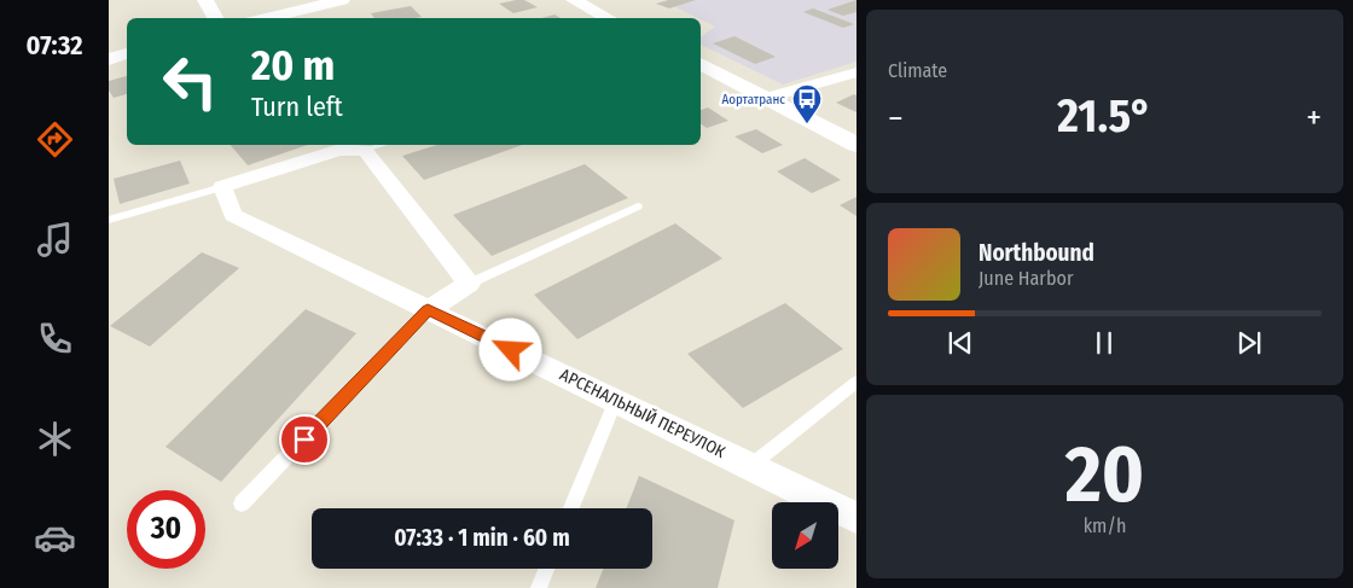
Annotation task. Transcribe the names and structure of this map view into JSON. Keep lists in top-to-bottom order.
{
  "streets": {
    "street": ["АРСЕНАЛЬНЫЙ ПЕРЕУЛОК"]
  },
  "places": {
    "bus stop": ["Аортатранс"]
  },
  "north": "bottom left",
  "page": {
    "tabs": "07:32",
    "tile": [
      "Climate",
      ["20", "km/h"]
    ],
    "turn": ["20 m", "Turn left"],
    "heat": ["−", "21.5°", "+"],
    "song": ["Northbound", "June Harbor"],
    "limit": "30",
    "trip": "07:33 · 1 min · 60 m"
  }
}
